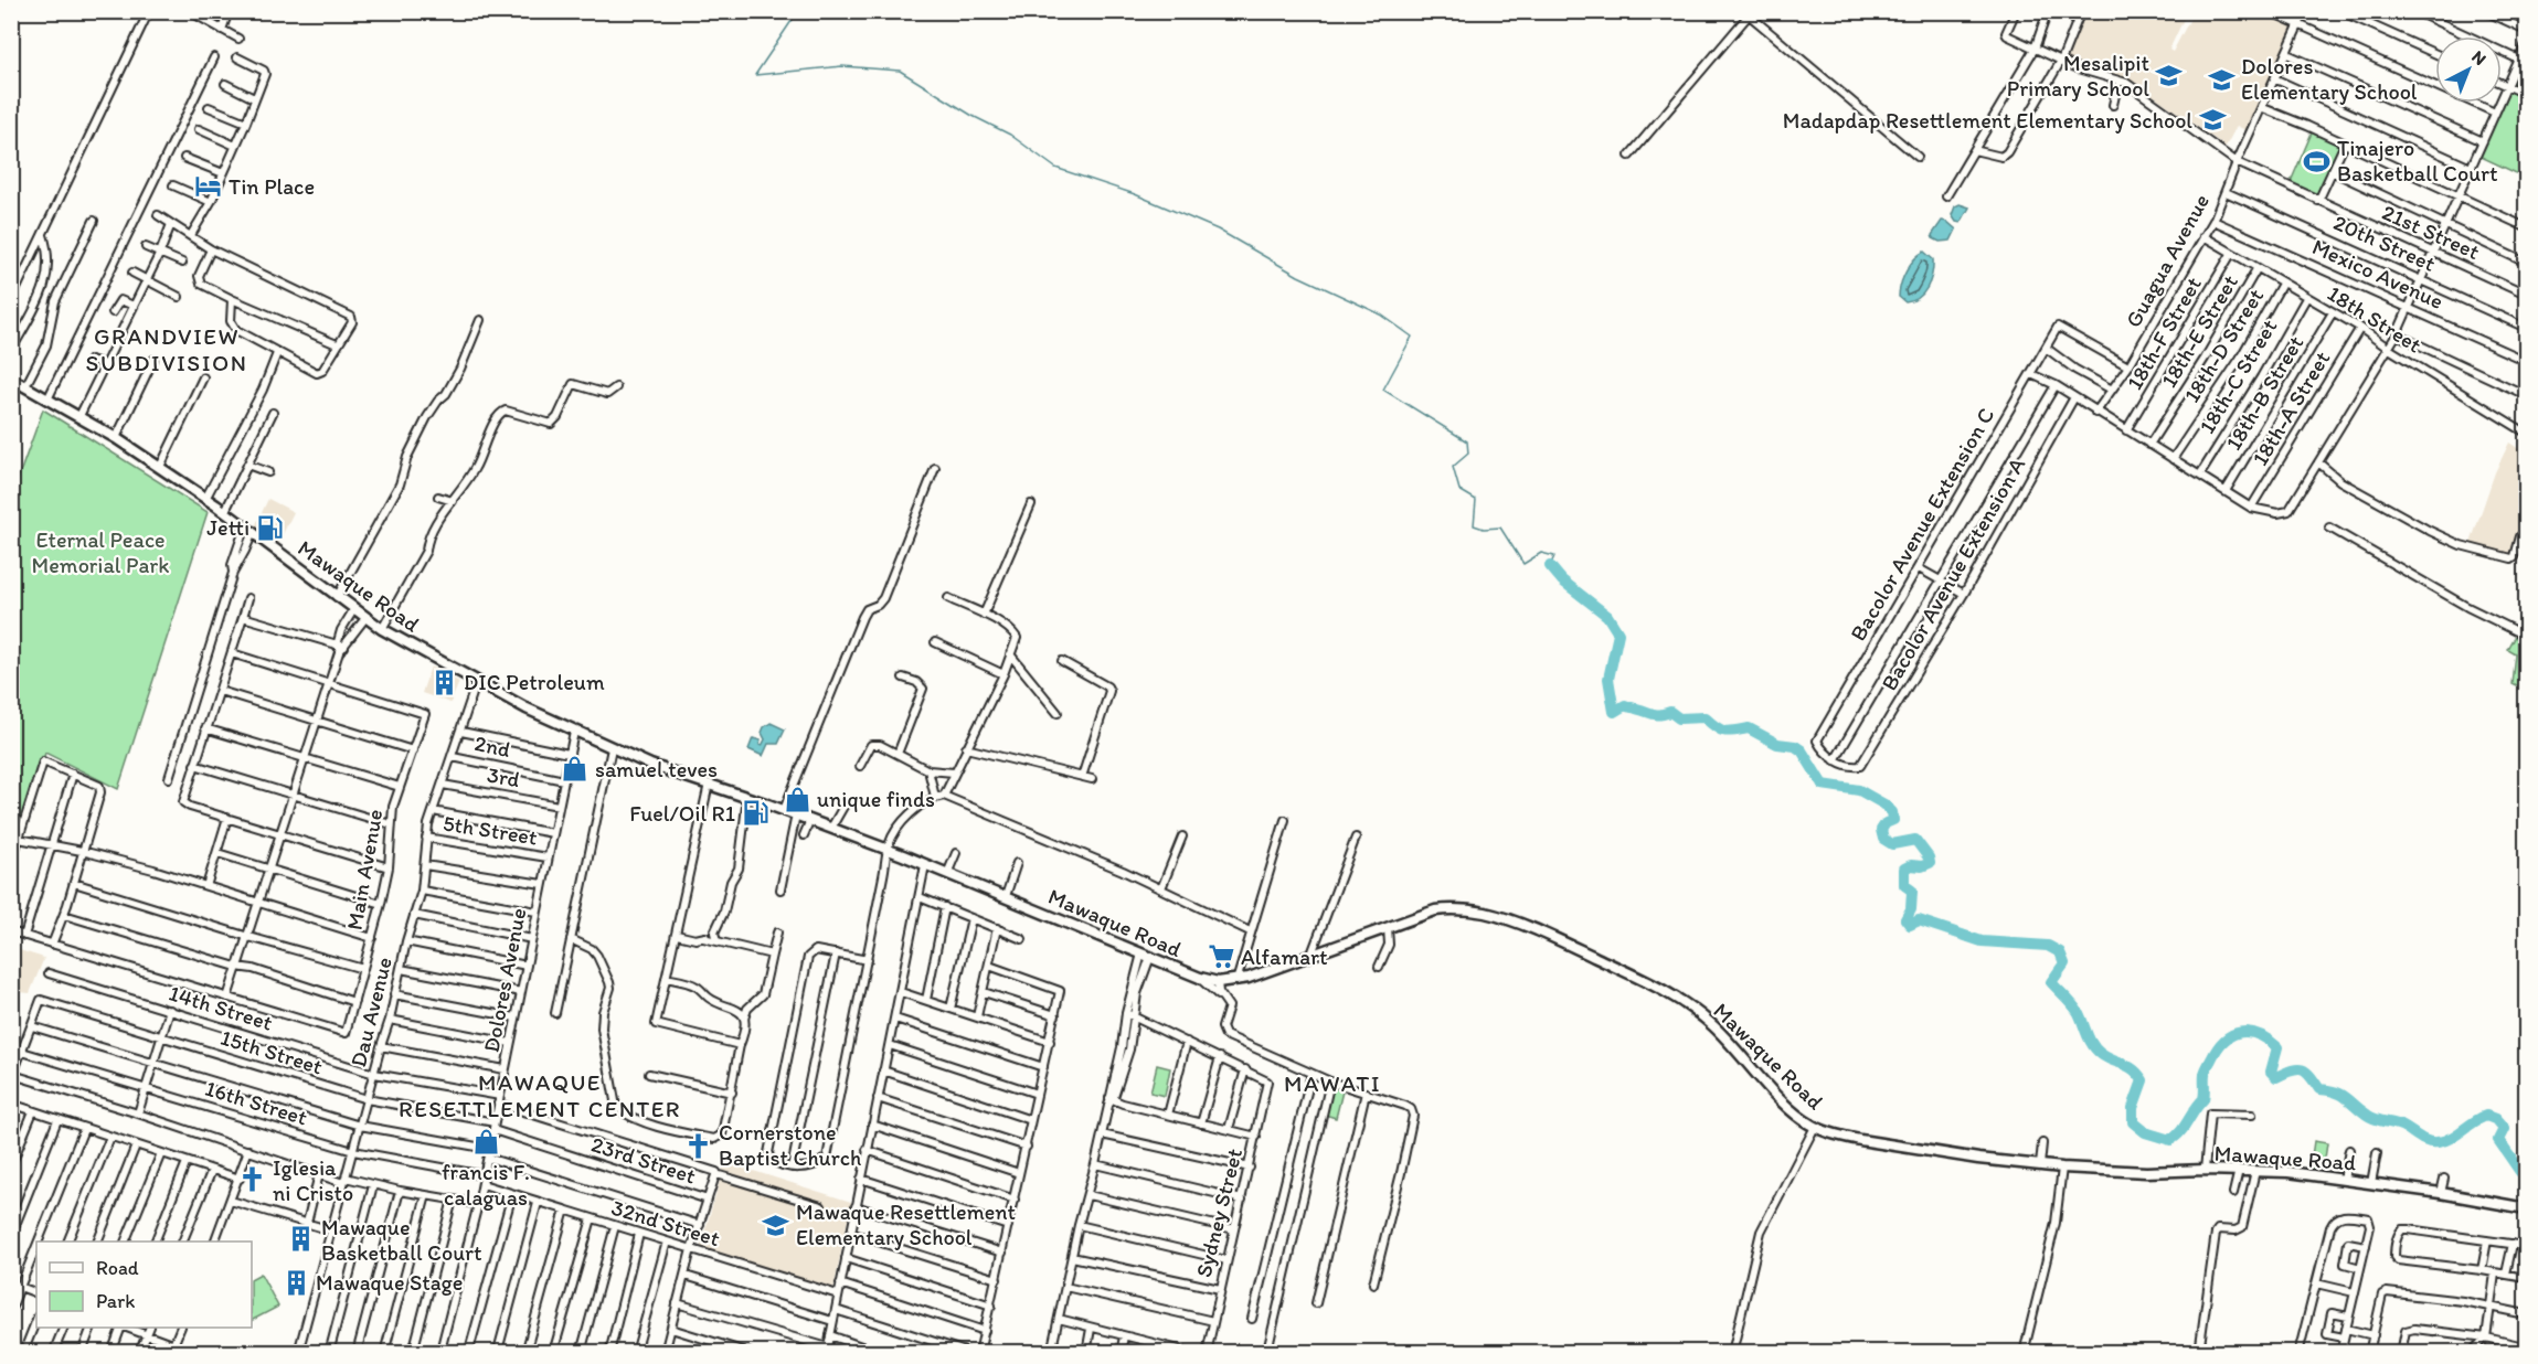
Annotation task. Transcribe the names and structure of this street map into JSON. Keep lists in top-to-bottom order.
{
  "streets": {
    "main road": ["Mawaque Road"],
    "street": [
      "21st Street",
      "20th Street",
      "Guagua Avenue",
      "Mexico Avenue",
      "18th Street",
      "18th-E Street",
      "18th-F Street",
      "18th-D Street",
      "18th-C Street",
      "18th-B Street",
      "18th-A Street",
      "Bacolor Avenue Extension C",
      "Bacolor Avenue Extension A",
      "2nd",
      "3rd",
      "5th Street",
      "Main Avenue",
      "Dolores Avenue",
      "14th Street",
      "Dau Avenue",
      "15th Street",
      "16th Street",
      "23rd Street",
      "Sydney Street",
      "32nd Street"
    ]
  },
  "crossings": [
    ["21st Street", "Guagua Avenue"],
    ["20th Street", "Guagua Avenue"],
    ["Guagua Avenue", "Mexico Avenue"],
    ["Guagua Avenue", "18th Street"],
    ["Guagua Avenue", "Bacolor Avenue Extension C"],
    ["18th Street", "18th-E Street"],
    ["18th Street", "18th-F Street"],
    ["18th Street", "18th-D Street"],
    ["18th Street", "18th-C Street"],
    ["18th Street", "18th-B Street"],
    ["18th Street", "18th-A Street"],
    ["Bacolor Avenue Extension C", "Bacolor Avenue Extension A"],
    ["Mawaque Road", "Dolores Avenue"],
    ["Mawaque Road", "Dau Avenue"],
    ["2nd", "Dolores Avenue"],
    ["2nd", "Dau Avenue"],
    ["3rd", "Dolores Avenue"],
    ["3rd", "Dau Avenue"],
    ["5th Street", "Dolores Avenue"],
    ["5th Street", "Dau Avenue"],
    ["Dolores Avenue", "14th Street"],
    ["Dolores Avenue", "15th Street"],
    ["Dolores Avenue", "16th Street"],
    ["Dolores Avenue", "23rd Street"],
    ["Dolores Avenue", "32nd Street"],
    ["14th Street", "Dau Avenue"],
    ["Dau Avenue", "15th Street"],
    ["Dau Avenue", "16th Street"],
    ["15th Street", "23rd Street"],
    ["16th Street", "32nd Street"]
  ],
  "districts": ["GRANDVIEW SUBDIVISION", "MAWAQUE RESETTLEMENT CENTER", "MAWATI"],
  "parks": ["Eternal Peace Memorial Park"],
  "places": {
    "school or university": [
      "Mesalipit Primary School",
      "Dolores Elementary School",
      "Madapdap Resettlement Elementary School",
      "Mawaque Resettlement Elementary School"
    ],
    "sports": ["Tinajero Basketball Court"],
    "hotel": ["Tin Place"],
    "fuel station": ["Jetti", "Fuel/Oil R1"],
    "building": ["DIC Petroleum", "Mawaque Basketball Court", "Mawaque Stage"],
    "shop": ["samuel teves", "unique finds", "francis F. calaguas"],
    "supermarket": ["Alfamart"],
    "church": ["Cornerstone Baptist Church", "Iglesia ni Cristo"]
  },
  "legend": ["Road", "Park"],
  "north": "top right"
}
